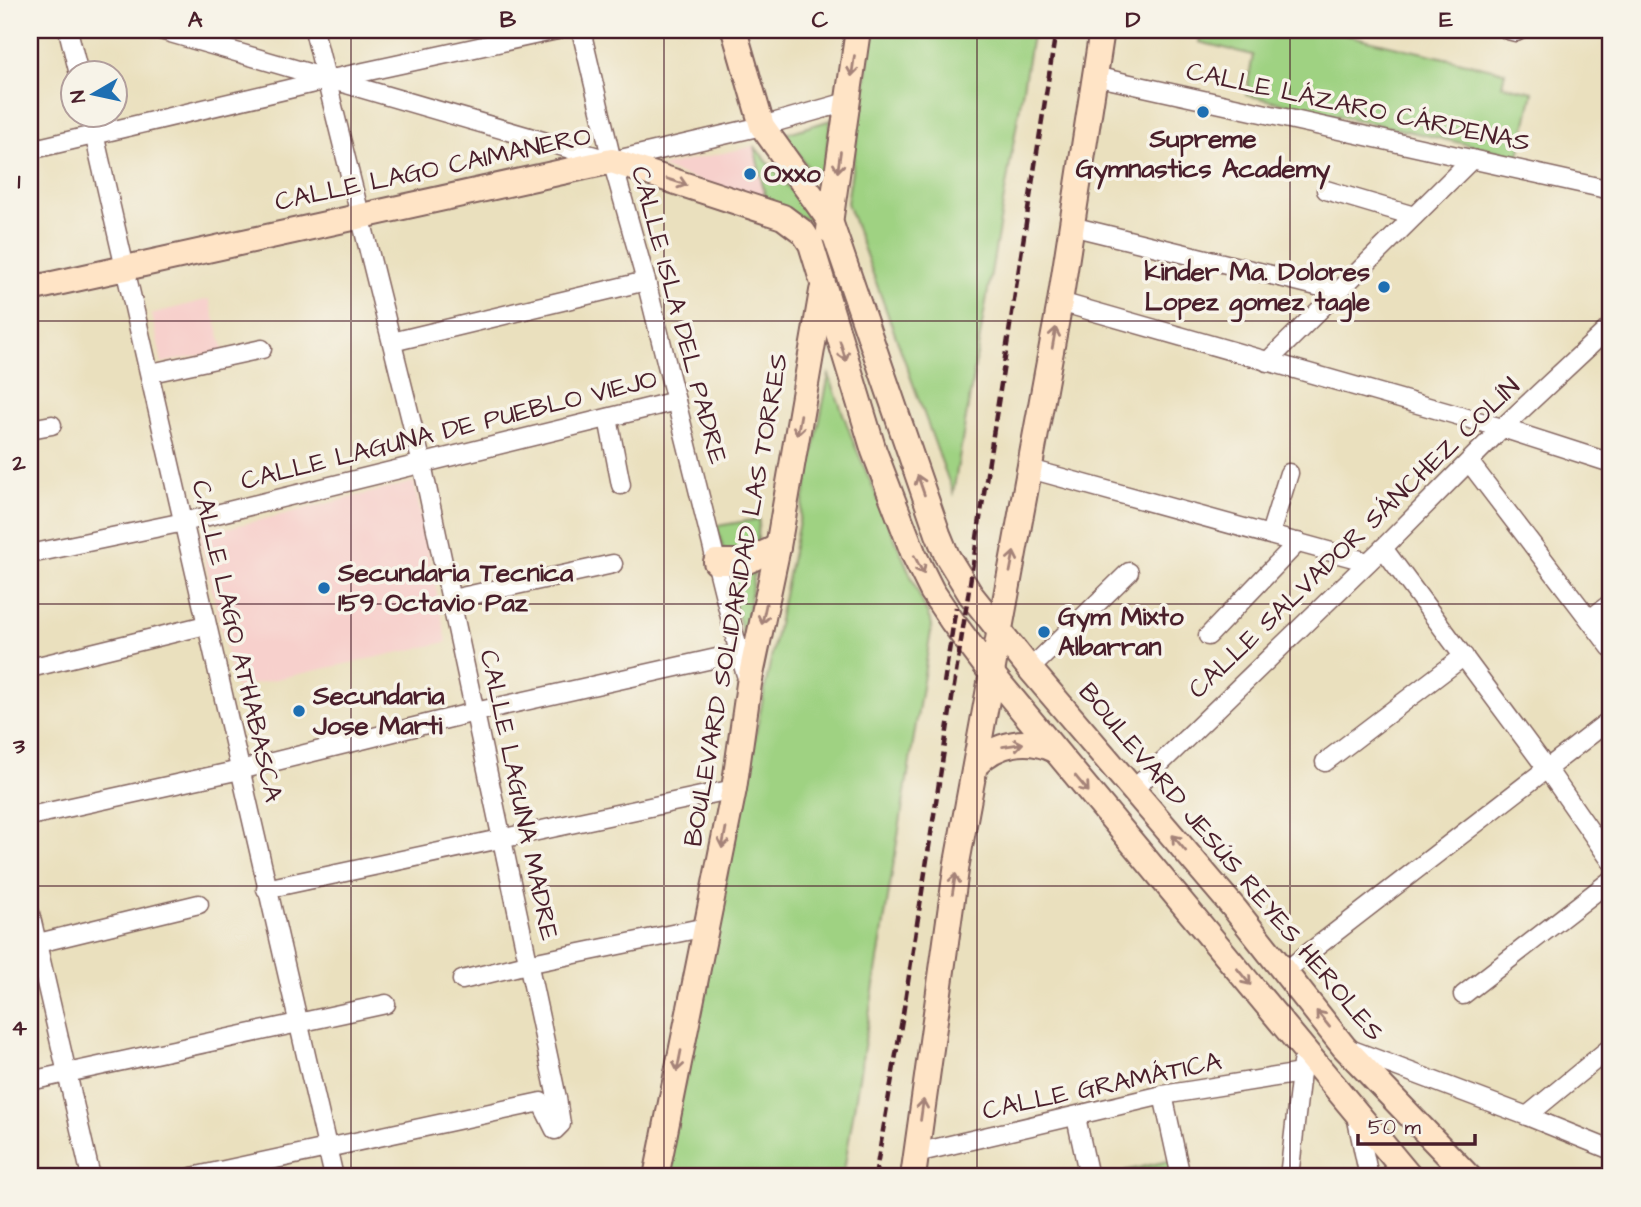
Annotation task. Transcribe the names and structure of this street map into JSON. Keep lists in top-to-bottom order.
{
  "streets": {
    "main road": ["CALLE LAGO CAIMANERO", "BOULEVARD SOLIDARIDAD LAS TORRES", "BOULEVARD JESÚS REYES HEROLES"],
    "street": [
      "CALLE LÁZARO CÁRDENAS",
      "CALLE ISLA DEL PADRE",
      "CALLE LAGUNA DE PUEBLO VIEJO",
      "CALLE SALVADOR SÁNCHEZ COLÍN",
      "CALLE LAGO ATHABASCA",
      "CALLE LAGUNA MADRE",
      "CALLE GRAMÁTICA"
    ]
  },
  "crossings": [
    ["CALLE LAGO CAIMANERO", "CALLE ISLA DEL PADRE"],
    ["CALLE LAGO CAIMANERO", "BOULEVARD SOLIDARIDAD LAS TORRES"],
    ["CALLE LAGO CAIMANERO", "CALLE LAGO ATHABASCA"],
    ["CALLE LAGO CAIMANERO", "CALLE LAGUNA MADRE"],
    ["CALLE ISLA DEL PADRE", "CALLE LAGUNA DE PUEBLO VIEJO"],
    ["CALLE ISLA DEL PADRE", "BOULEVARD SOLIDARIDAD LAS TORRES"],
    ["CALLE LAGUNA DE PUEBLO VIEJO", "CALLE LAGO ATHABASCA"],
    ["CALLE LAGUNA DE PUEBLO VIEJO", "CALLE LAGUNA MADRE"],
    ["CALLE SALVADOR SÁNCHEZ COLÍN", "BOULEVARD JESÚS REYES HEROLES"],
    ["BOULEVARD SOLIDARIDAD LAS TORRES", "BOULEVARD JESÚS REYES HEROLES"],
    ["CALLE LAGO ATHABASCA", "CALLE LAGUNA MADRE"]
  ],
  "one_way": ["BOULEVARD SOLIDARIDAD LAS TORRES"],
  "places": [
    "Supreme Gymnastics Academy",
    "Oxxo",
    "kinder Ma. Dolores Lopez gomez tagle",
    "Secundaria Tecnica 159 Octavio Paz",
    "Gym Mixto Albarran",
    "Secundaria Jose Marti"
  ],
  "scale_bar": "50 m",
  "north": "left",
  "grid": {
    "columns": [
      "A",
      "B",
      "C",
      "D",
      "E"
    ],
    "rows": [
      "1",
      "2",
      "3",
      "4"
    ]
  }
}
